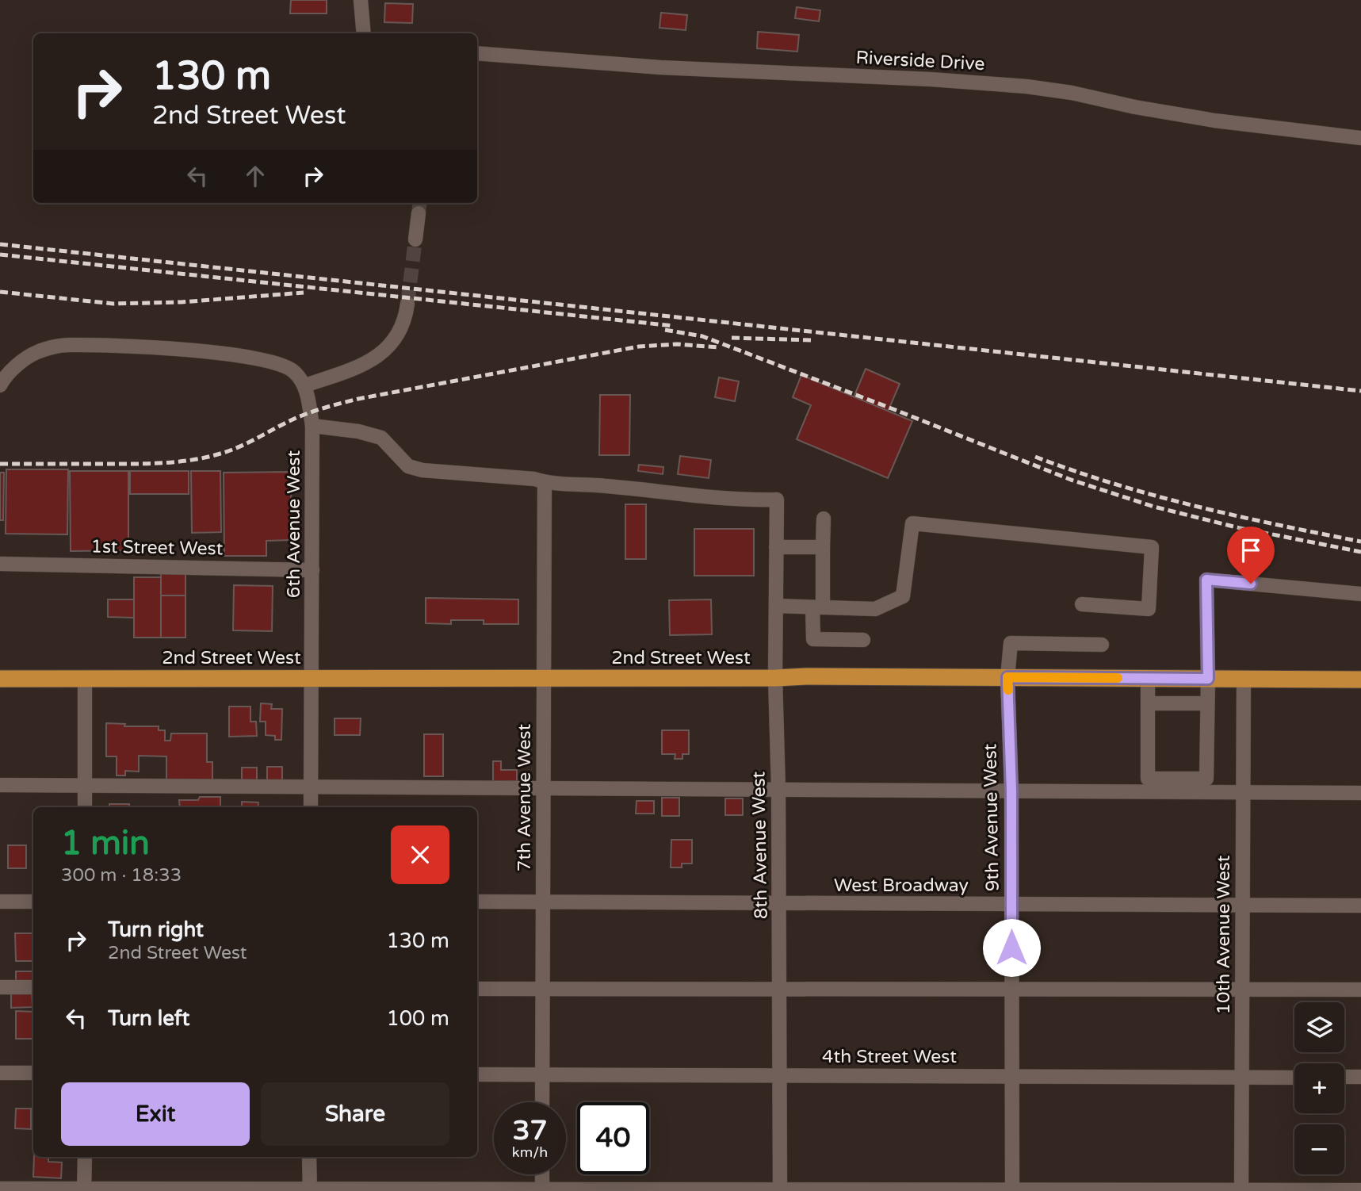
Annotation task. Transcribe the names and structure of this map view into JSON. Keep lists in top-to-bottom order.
{
  "streets": {
    "main road": ["2nd Street West"],
    "street": [
      "Riverside Drive",
      "6th Avenue West",
      "1st Street West",
      "7th Avenue West",
      "9th Avenue West",
      "8th Avenue West",
      "West Broadway",
      "10th Avenue West",
      "4th Street West"
    ]
  },
  "crossings": [
    ["6th Avenue West", "1st Street West"],
    ["6th Avenue West", "2nd Street West"],
    ["2nd Street West", "7th Avenue West"],
    ["2nd Street West", "9th Avenue West"],
    ["2nd Street West", "8th Avenue West"],
    ["2nd Street West", "10th Avenue West"],
    ["7th Avenue West", "8th Avenue West"],
    ["7th Avenue West", "West Broadway"],
    ["7th Avenue West", "4th Street West"],
    ["9th Avenue West", "West Broadway"],
    ["9th Avenue West", "4th Street West"],
    ["8th Avenue West", "West Broadway"],
    ["8th Avenue West", "4th Street West"],
    ["West Broadway", "10th Avenue West"],
    ["10th Avenue West", "4th Street West"]
  ],
  "page": {
    "turn": ["130 m", "2nd Street West"],
    "heading": ["1 min", "300 m · 18:33"],
    "list": [
      {
        "name": "Turn right",
        "note": "2nd Street West",
        "value": "130 m"
      },
      {
        "name": "Turn left",
        "value": "100 m"
      }
    ],
    "map_buttons": ["+", "−"],
    "buttons": ["Exit", "Share"],
    "speed": "37 km/h",
    "limit": "40"
  }
}
